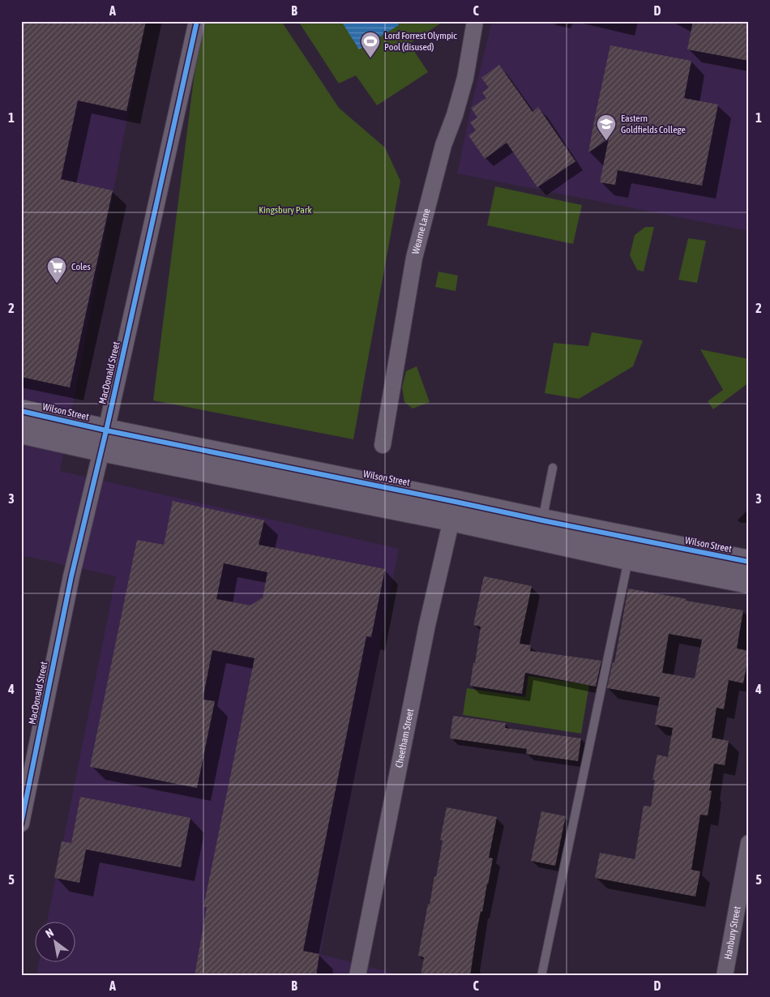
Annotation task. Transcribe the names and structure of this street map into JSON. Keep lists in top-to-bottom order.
{
  "streets": {
    "street": [
      "Wearne Lane",
      "MacDonald Street",
      "Wilson Street",
      "Cheetham Street",
      "Hanbury Street"
    ]
  },
  "crossings": [
    ["MacDonald Street", "Wilson Street"],
    ["Wilson Street", "Cheetham Street"]
  ],
  "parks": ["Kingsbury Park"],
  "places": {
    "sports": ["Lord Forrest Olympic Pool (disused)"],
    "school or university": ["Eastern Goldfields College"],
    "supermarket": ["Coles"]
  },
  "north": "top left",
  "grid": {
    "columns": [
      "A",
      "B",
      "C",
      "D"
    ],
    "rows": [
      "1",
      "2",
      "3",
      "4",
      "5"
    ]
  }
}
